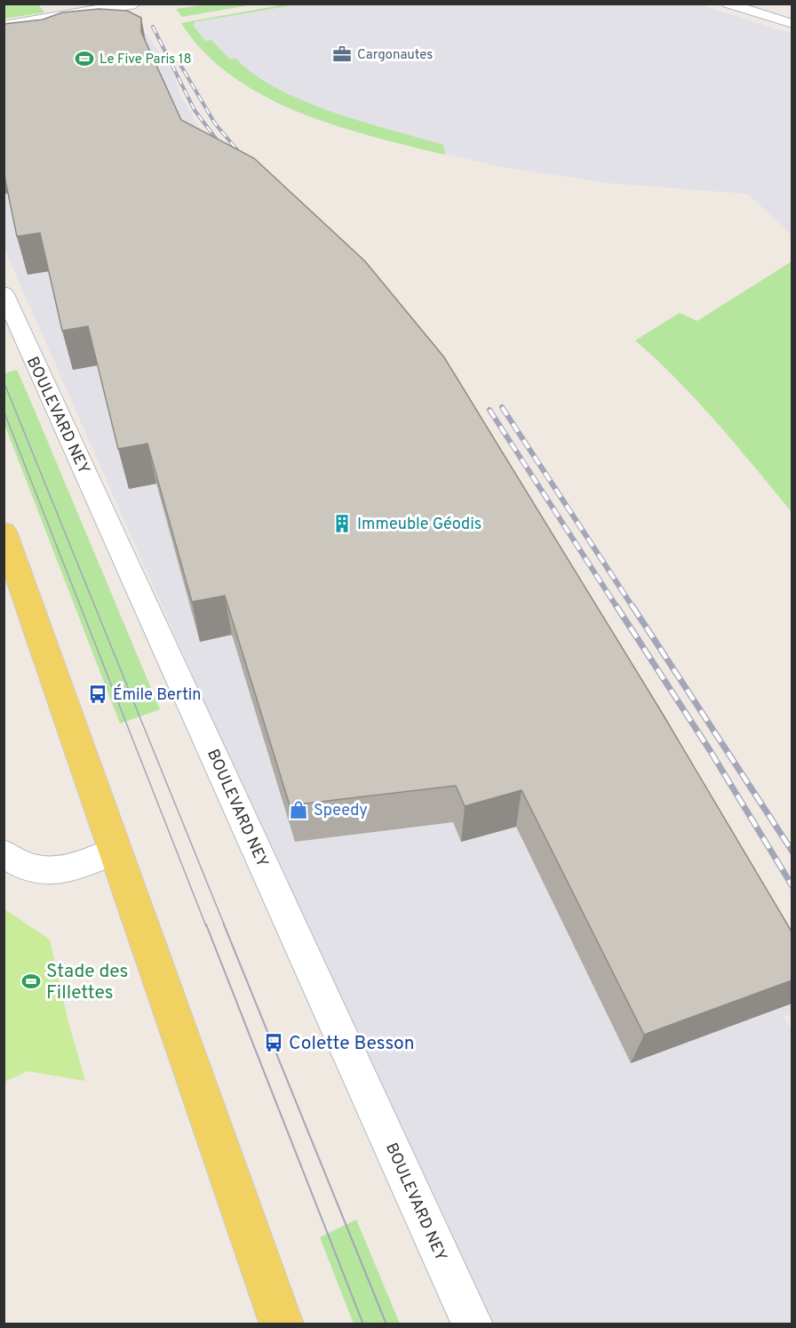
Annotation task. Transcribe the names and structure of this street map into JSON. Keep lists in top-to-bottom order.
{
  "streets": {
    "street": ["BOULEVARD NEY"]
  },
  "places": {
    "office": ["Cargonautes"],
    "sports": ["Le Five Paris 18", "Stade des Fillettes"],
    "building": ["Immeuble Géodis"],
    "bus stop": ["Émile Bertin", "Colette Besson"],
    "shop": ["Speedy"]
  }
}
